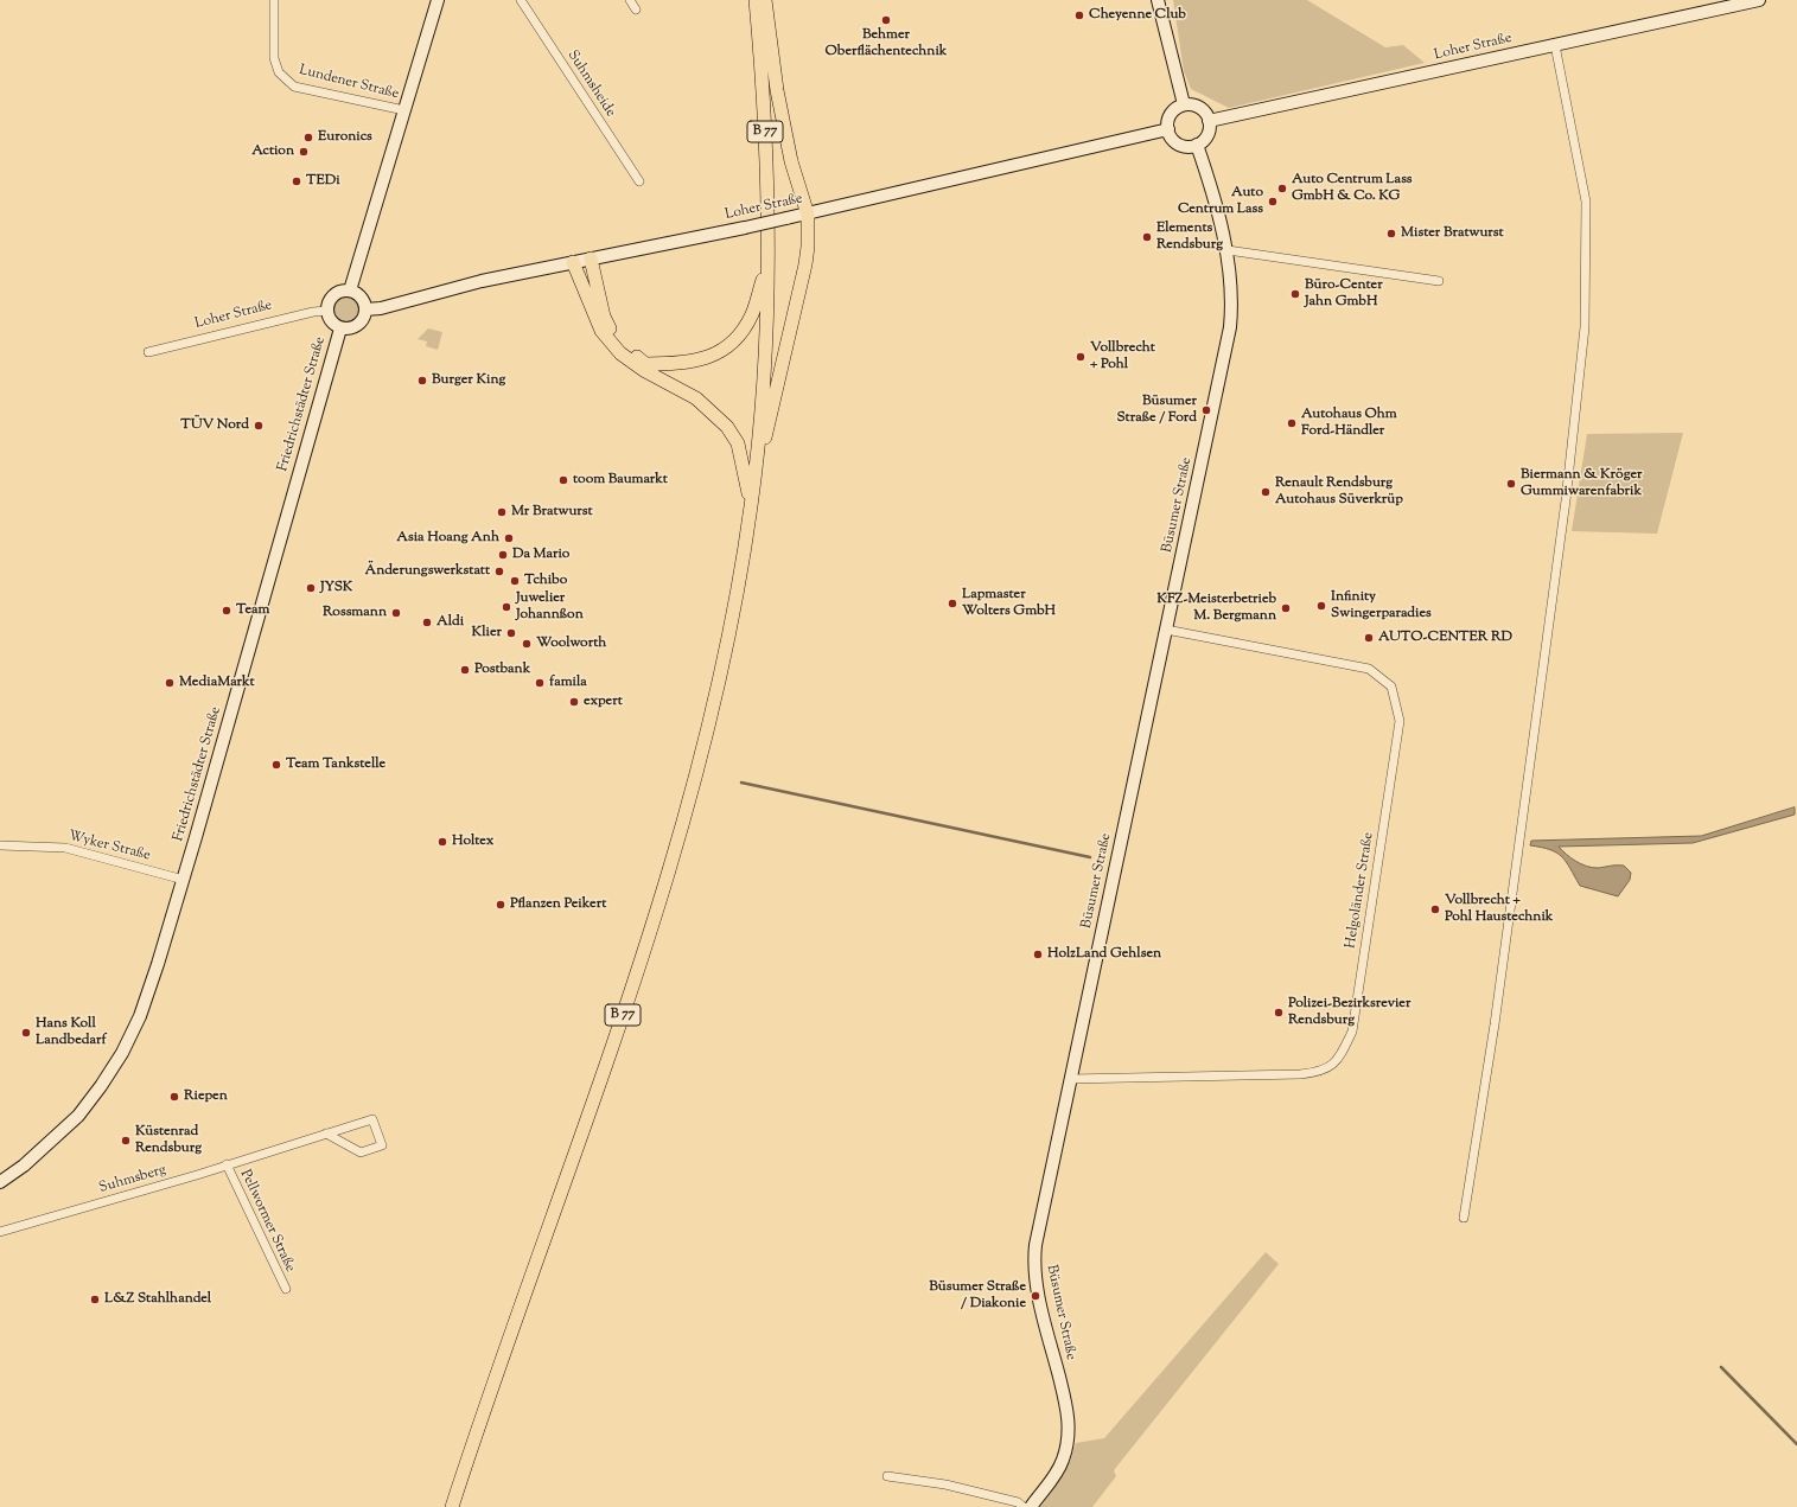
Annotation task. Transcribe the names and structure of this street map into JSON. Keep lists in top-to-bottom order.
{
  "streets": {
    "main road": ["B 77"],
    "street": [
      "Loher Straße",
      "Lundener Straße",
      "Suhmsheide",
      "Friedrichstädter Straße",
      "Büsumer Straße",
      "Wyker Straße",
      "Helgoländer Straße",
      "Suhmsberg",
      "Pellwormer Straße"
    ]
  },
  "crossings": [
    ["Loher Straße", "Friedrichstädter Straße"],
    ["Loher Straße", "Büsumer Straße"],
    ["Friedrichstädter Straße", "Wyker Straße"],
    ["Büsumer Straße", "Helgoländer Straße"],
    ["Suhmsberg", "Pellwormer Straße"]
  ],
  "places": [
    "Cheyenne Club",
    "Behmer Oberflächentechnik",
    "Euronics",
    "Action",
    "TEDi",
    "Auto Centrum Lass GmbH & Co. KG",
    "Auto Centrum Lass",
    "Mister Bratwurst",
    "Elements Rendsburg",
    "Büro-Center Jahn GmbH",
    "Vollbrecht + Pohl",
    "Burger King",
    "Büsumer Straße / Ford",
    "Autohaus Ohm Ford-Händler",
    "TÜV Nord",
    "toom Baumarkt",
    "Biermann & Kröger Gummiwarenfabrik",
    "Renault Rendsburg Autohaus Süverkrüp",
    "Mr Bratwurst",
    "Asia Hoang Anh",
    "Da Mario",
    "Änderungswerkstatt",
    "Tchibo",
    "JYSK",
    "Lapmaster Wolters GmbH",
    "Infinity Swingerparadies",
    "Juwelier Johannßon",
    "KFZ-Meisterbetrieb M. Bergmann",
    "Team",
    "Rossmann",
    "Aldi",
    "Klier",
    "AUTO-CENTER RD",
    "Woolworth",
    "Postbank",
    "MediaMarkt",
    "famila",
    "expert",
    "Team Tankstelle",
    "Holtex",
    "Pflanzen Peikert",
    "Vollbrecht + Pohl Haustechnik",
    "HolzLand Gehlsen",
    "Polizei-Bezirksrevier Rendsburg",
    "Hans Koll Landbedarf",
    "Riepen",
    "Küstenrad Rendsburg",
    "Büsumer Straße / Diakonie",
    "L&Z Stahlhandel"
  ]
}
